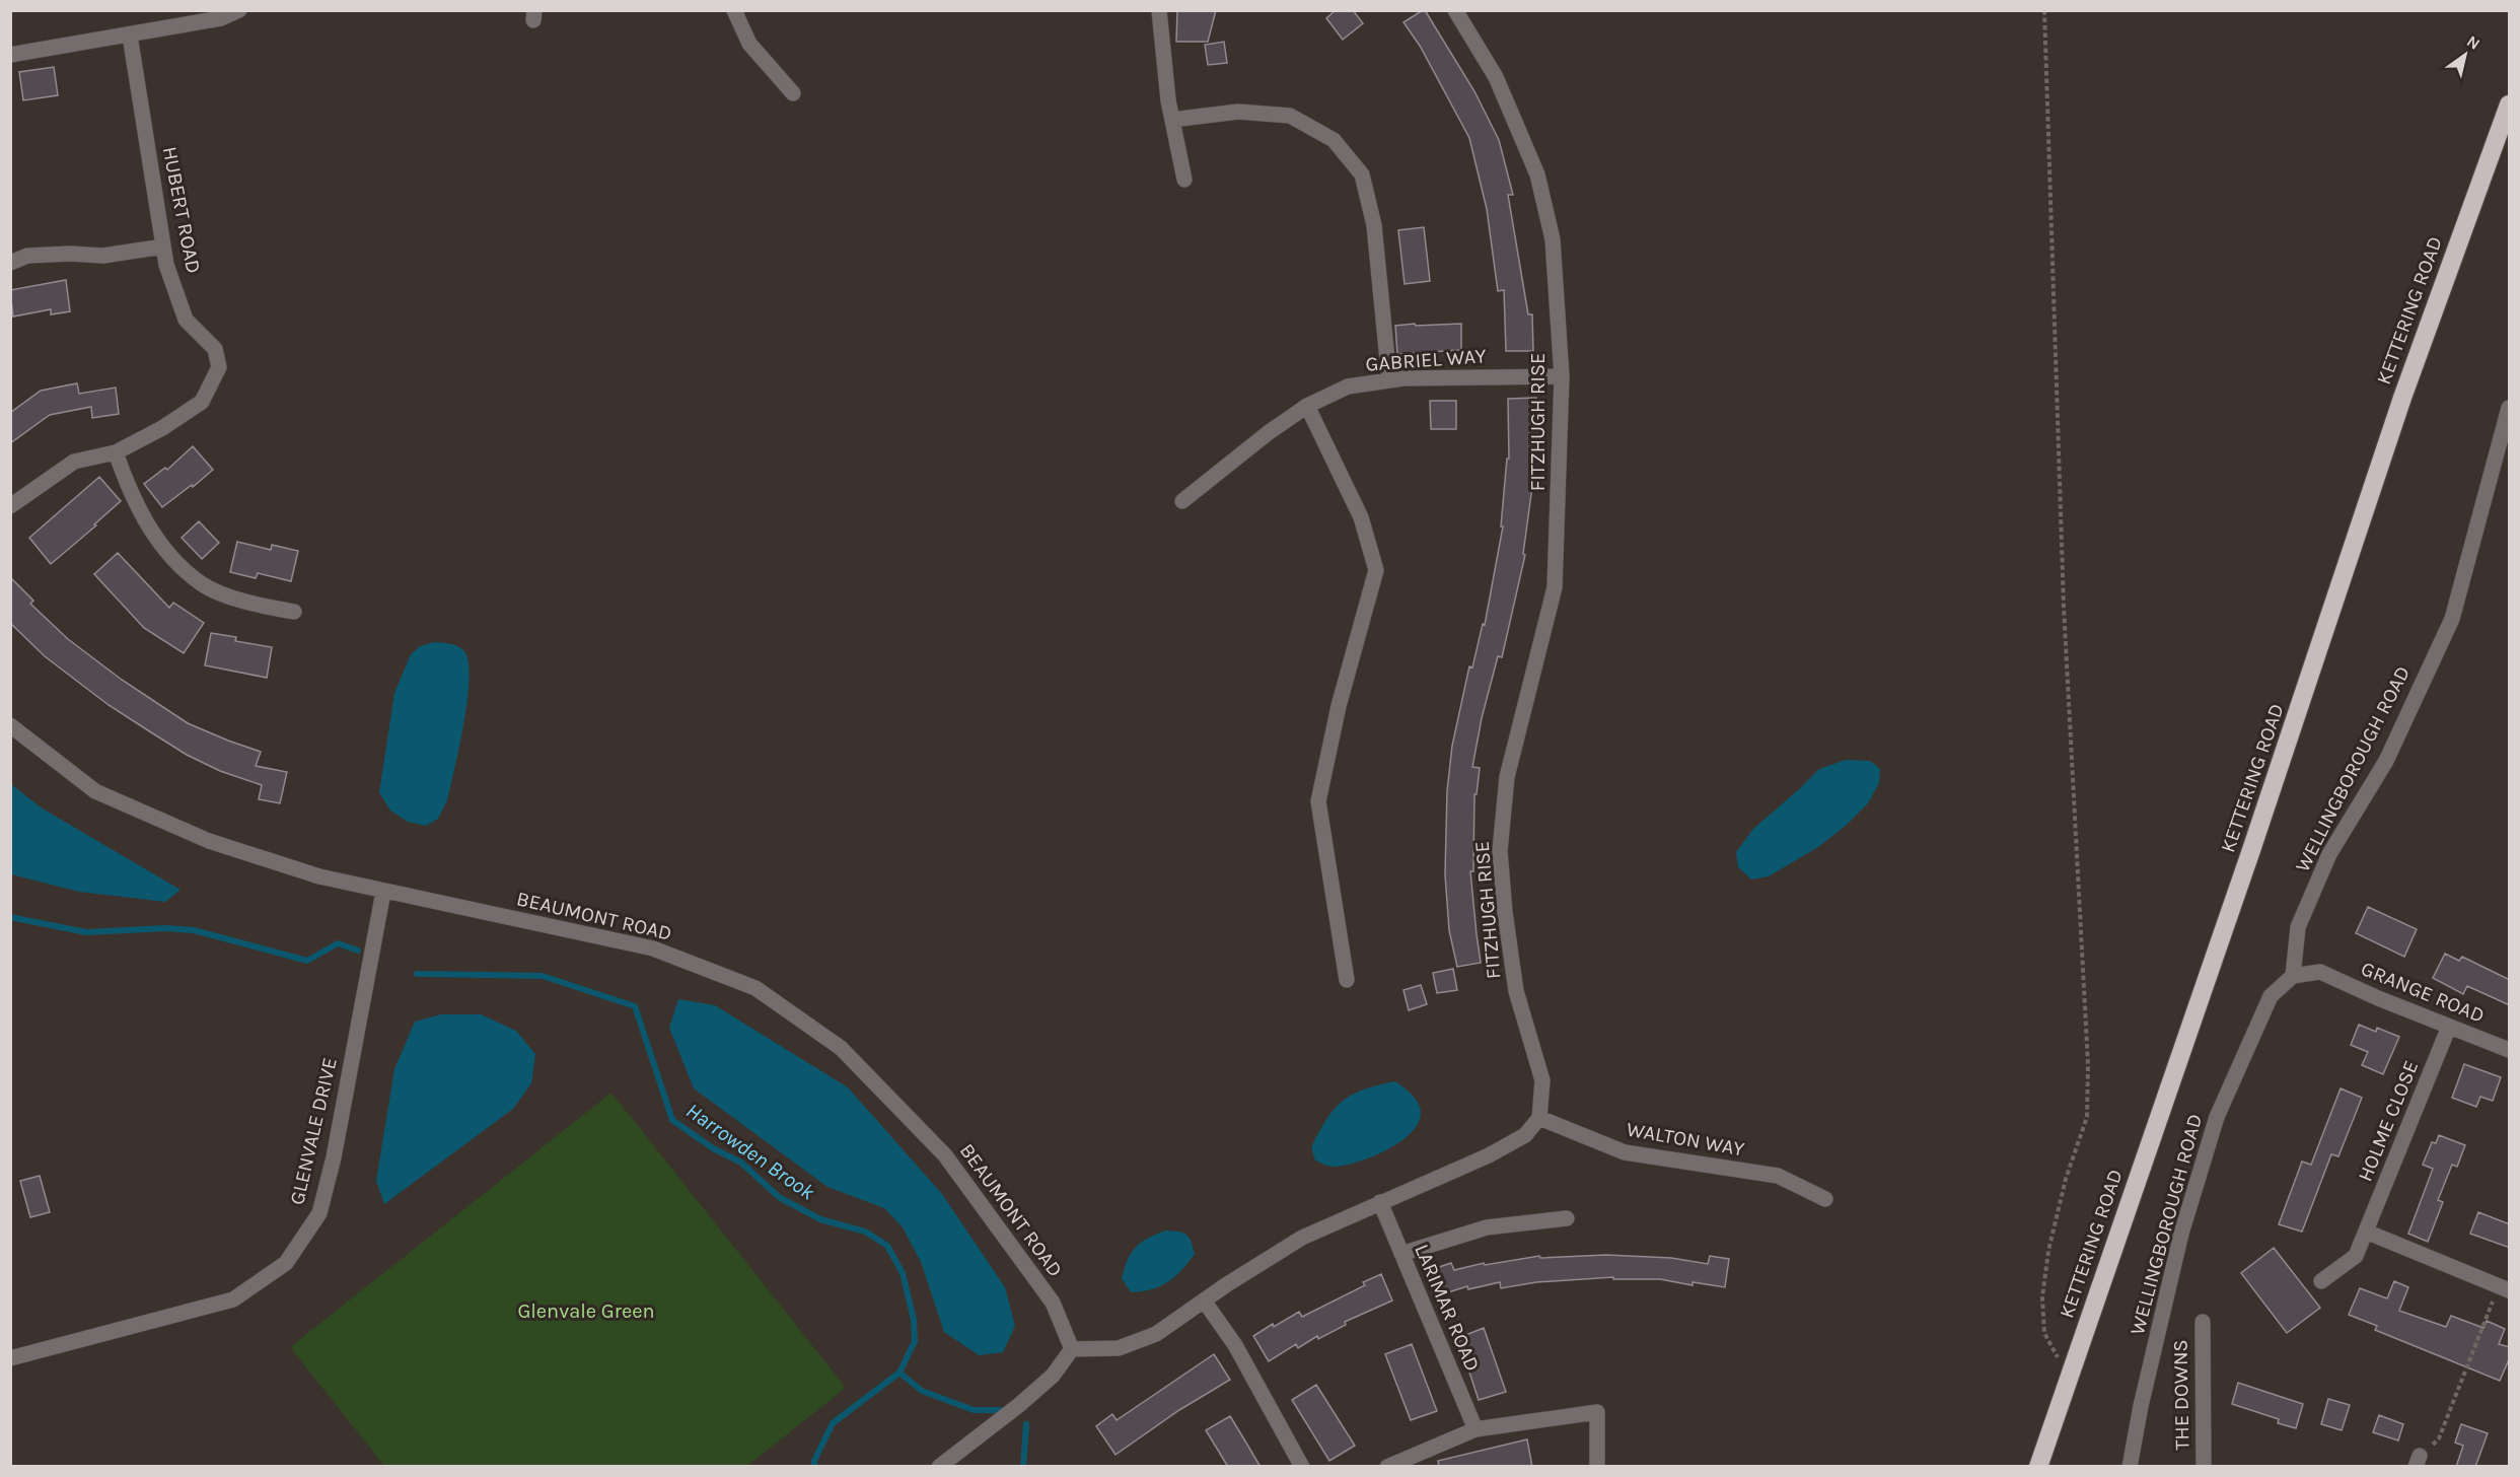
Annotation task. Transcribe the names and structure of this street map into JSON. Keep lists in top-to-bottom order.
{
  "streets": {
    "highway": ["KETTERING ROAD"],
    "street": [
      "HUBERT ROAD",
      "GABRIEL WAY",
      "FITZHUGH RISE",
      "WELLINGBOROUGH ROAD",
      "BEAUMONT ROAD",
      "GRANGE ROAD",
      "HOLME CLOSE",
      "GLENVALE DRIVE",
      "WALTON WAY",
      "LARIMAR ROAD",
      "THE DOWNS"
    ]
  },
  "crossings": [
    ["GABRIEL WAY", "FITZHUGH RISE"],
    ["FITZHUGH RISE", "WALTON WAY"],
    ["WELLINGBOROUGH ROAD", "GRANGE ROAD"],
    ["BEAUMONT ROAD", "GLENVALE DRIVE"],
    ["GRANGE ROAD", "HOLME CLOSE"]
  ],
  "water": ["Harrowden Brook"],
  "parks": ["Glenvale Green"],
  "north": "top right"
}
